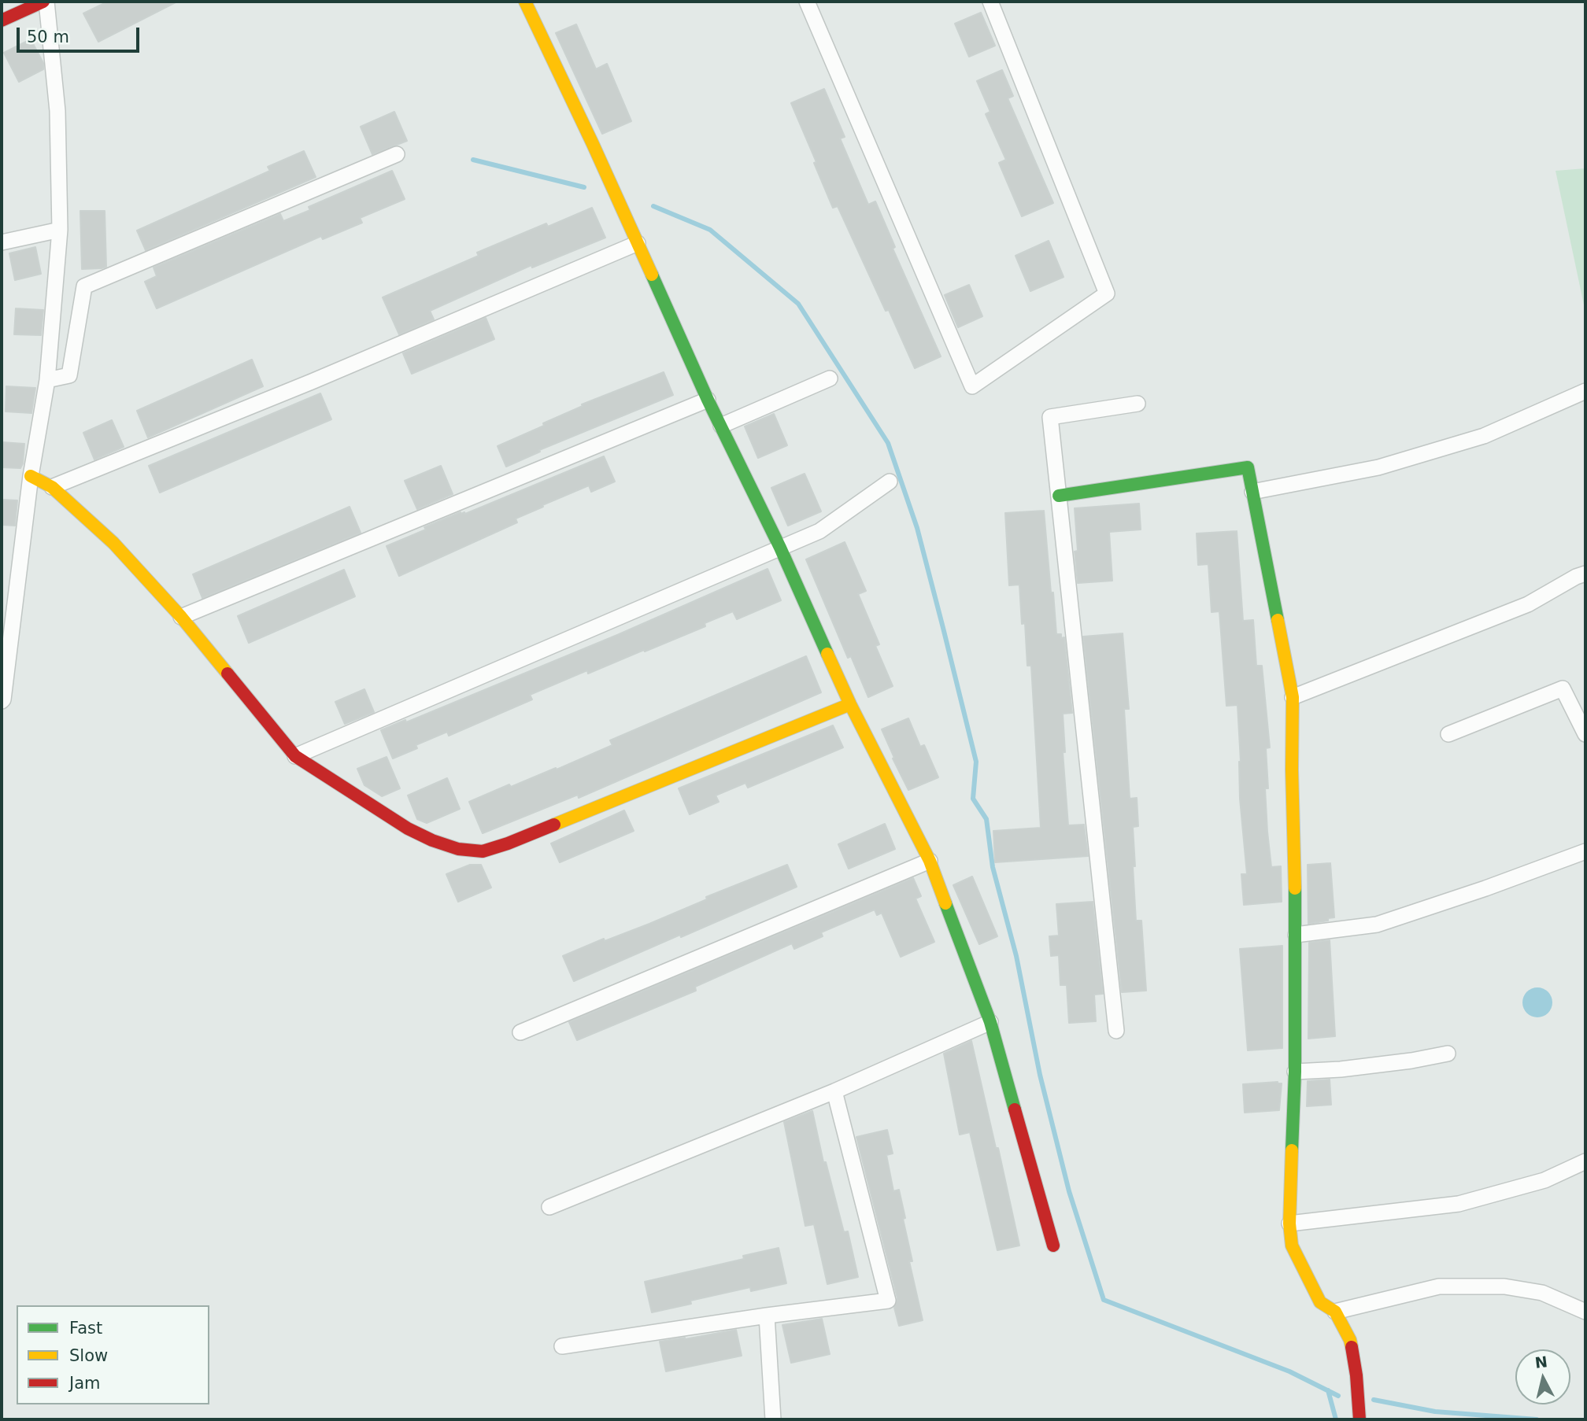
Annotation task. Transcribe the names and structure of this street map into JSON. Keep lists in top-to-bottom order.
{
  "legend": ["Fast", "Slow", "Jam"],
  "scale_bar": "50 m",
  "north": "top"
}
